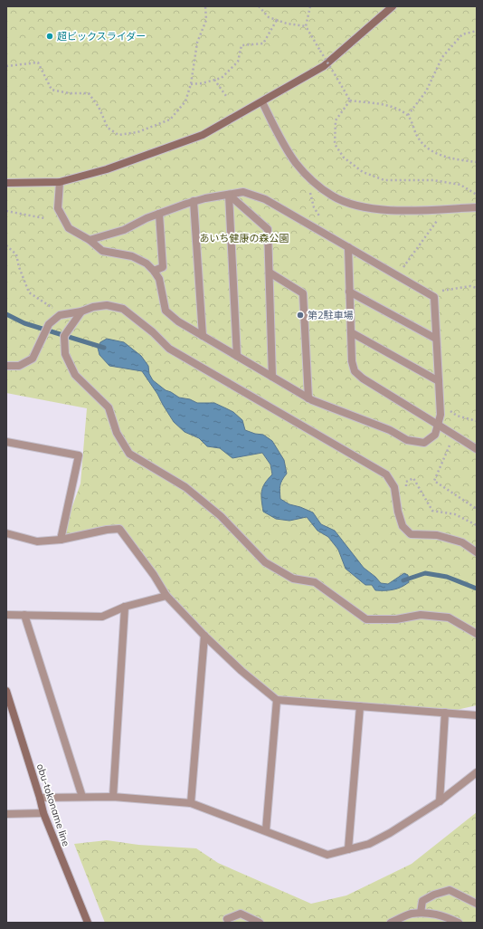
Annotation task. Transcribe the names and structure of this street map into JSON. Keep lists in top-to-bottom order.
{
  "streets": {
    "street": ["obu-tokoname line"]
  },
  "parks": ["あいち健康の森公園"],
  "places": ["超ビックスライダー", "第2駐車場"]
}
